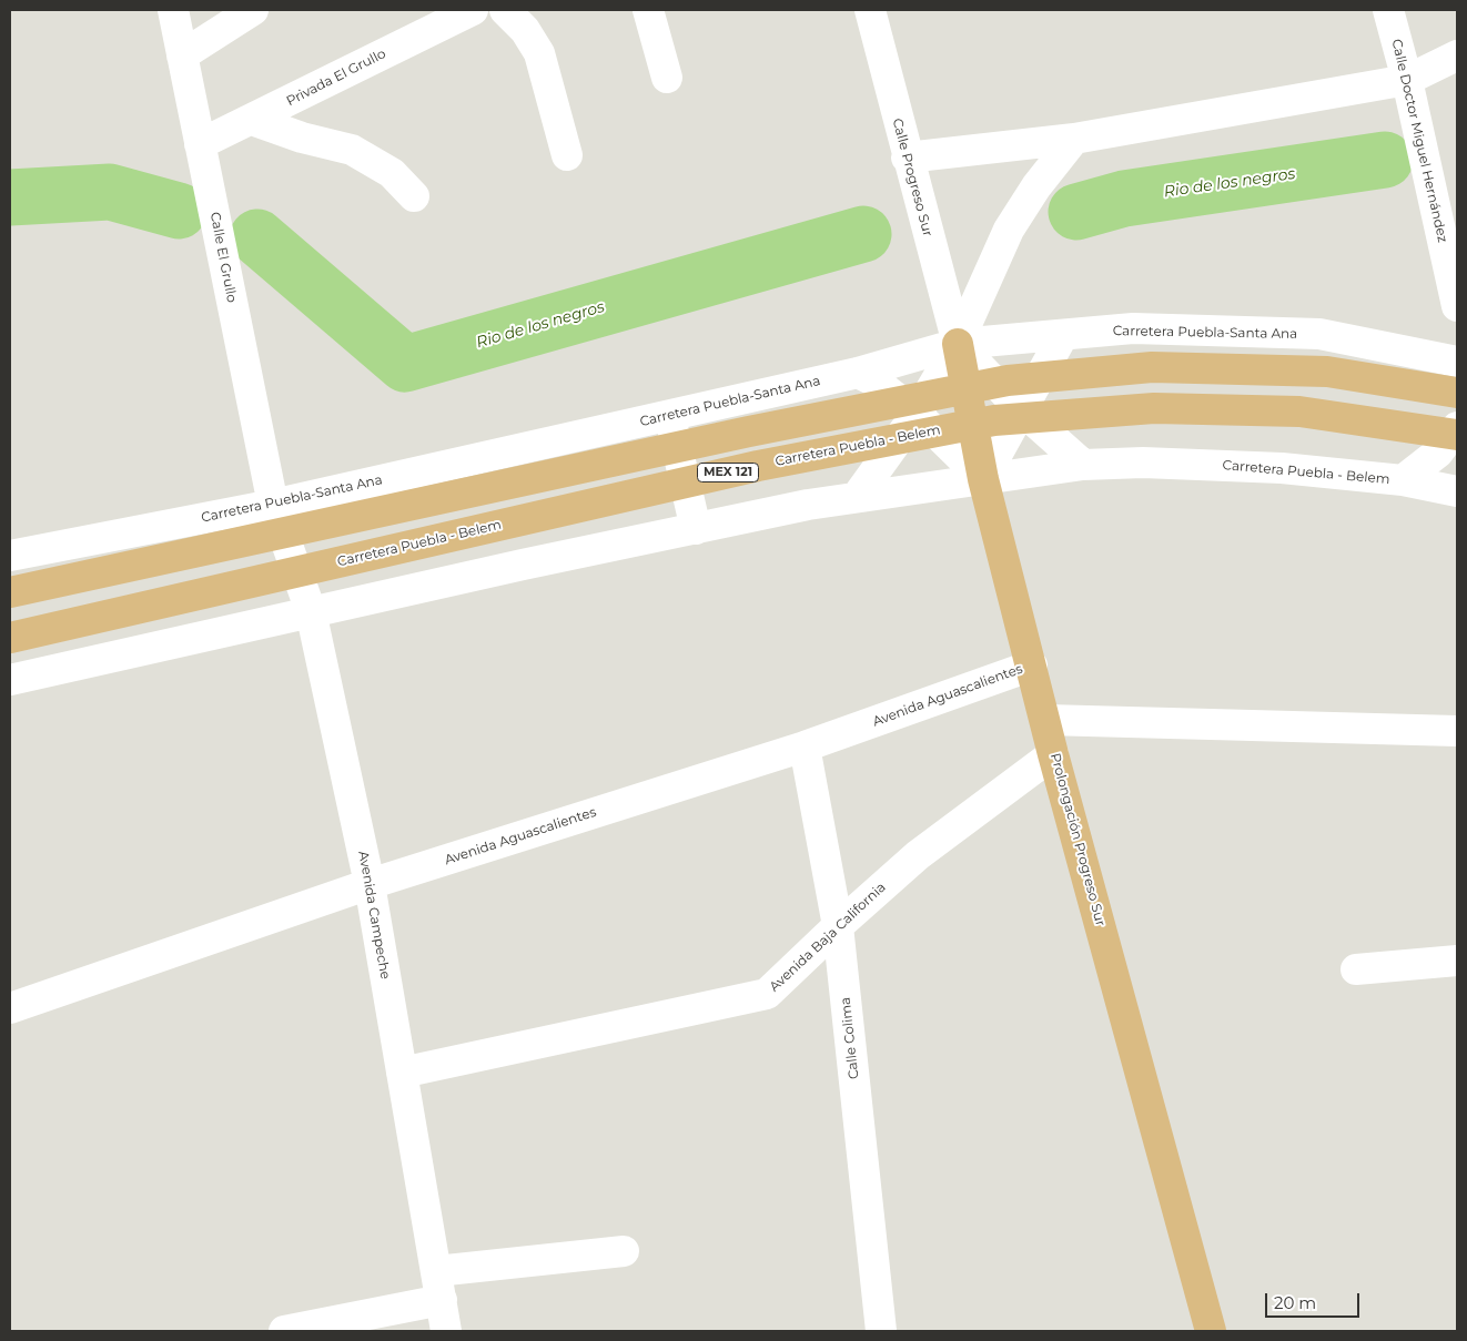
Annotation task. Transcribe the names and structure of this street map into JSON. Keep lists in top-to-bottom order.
{
  "streets": {
    "main road": ["Carretera Puebla - Belem", "MEX 121", "Prolongación Progreso Sur"],
    "street": [
      "Privada El Grullo",
      "Calle Doctor Miguel Hernández",
      "Calle Progreso Sur",
      "Calle El Grullo",
      "Carretera Puebla-Santa Ana",
      "Avenida Aguascalientes",
      "Avenida Campeche",
      "Avenida Baja California",
      "Calle Colima"
    ]
  },
  "crossings": [
    ["Privada El Grullo", "Calle El Grullo"],
    ["Calle Progreso Sur", "Carretera Puebla-Santa Ana"],
    ["Calle Progreso Sur", "Prolongación Progreso Sur"],
    ["Calle El Grullo", "Carretera Puebla-Santa Ana"],
    ["Calle El Grullo", "Avenida Campeche"],
    ["Carretera Puebla-Santa Ana", "Prolongación Progreso Sur"],
    ["Carretera Puebla-Santa Ana", "Avenida Campeche"],
    ["Carretera Puebla - Belem", "Prolongación Progreso Sur"],
    ["Carretera Puebla - Belem", "Avenida Campeche"],
    ["Avenida Aguascalientes", "Prolongación Progreso Sur"],
    ["Avenida Aguascalientes", "Avenida Campeche"],
    ["Avenida Aguascalientes", "Calle Colima"],
    ["Prolongación Progreso Sur", "Avenida Baja California"],
    ["Avenida Campeche", "Avenida Baja California"],
    ["Avenida Baja California", "Calle Colima"]
  ],
  "water": ["Rio de los negros"],
  "scale_bar": "20 m"
}
